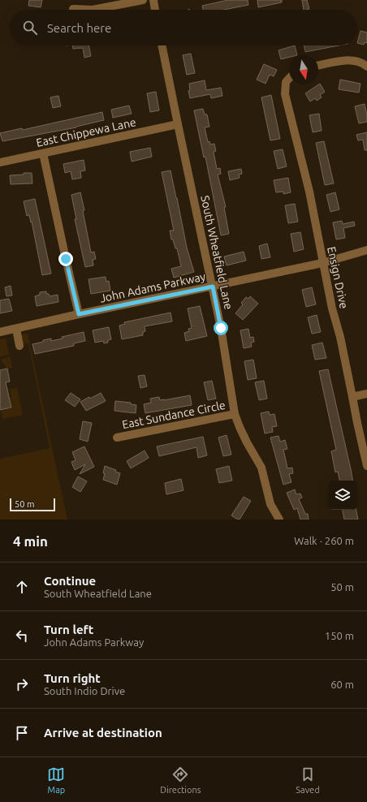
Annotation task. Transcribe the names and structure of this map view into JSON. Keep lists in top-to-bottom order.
{
  "streets": {
    "street": [
      "East Chippewa Lane",
      "South Wheatfield Lane",
      "Ensign Drive",
      "John Adams Parkway",
      "East Sundance Circle"
    ]
  },
  "crossings": [
    ["East Chippewa Lane", "South Wheatfield Lane"],
    ["South Wheatfield Lane", "John Adams Parkway"],
    ["South Wheatfield Lane", "East Sundance Circle"],
    ["Ensign Drive", "John Adams Parkway"]
  ],
  "scale_bar": "50 m",
  "north": "bottom",
  "page": {
    "search": "Search here",
    "scale": "50 m",
    "heading": ["4 min", "Walk · 260 m"],
    "list": [
      ["Continue", "South Wheatfield Lane", "50 m"],
      ["Turn left", "John Adams Parkway", "150 m"],
      ["Turn right", "South Indio Drive", "60 m"],
      "Arrive at destination"
    ],
    "nav": ["Map", "Directions", "Saved"]
  }
}
